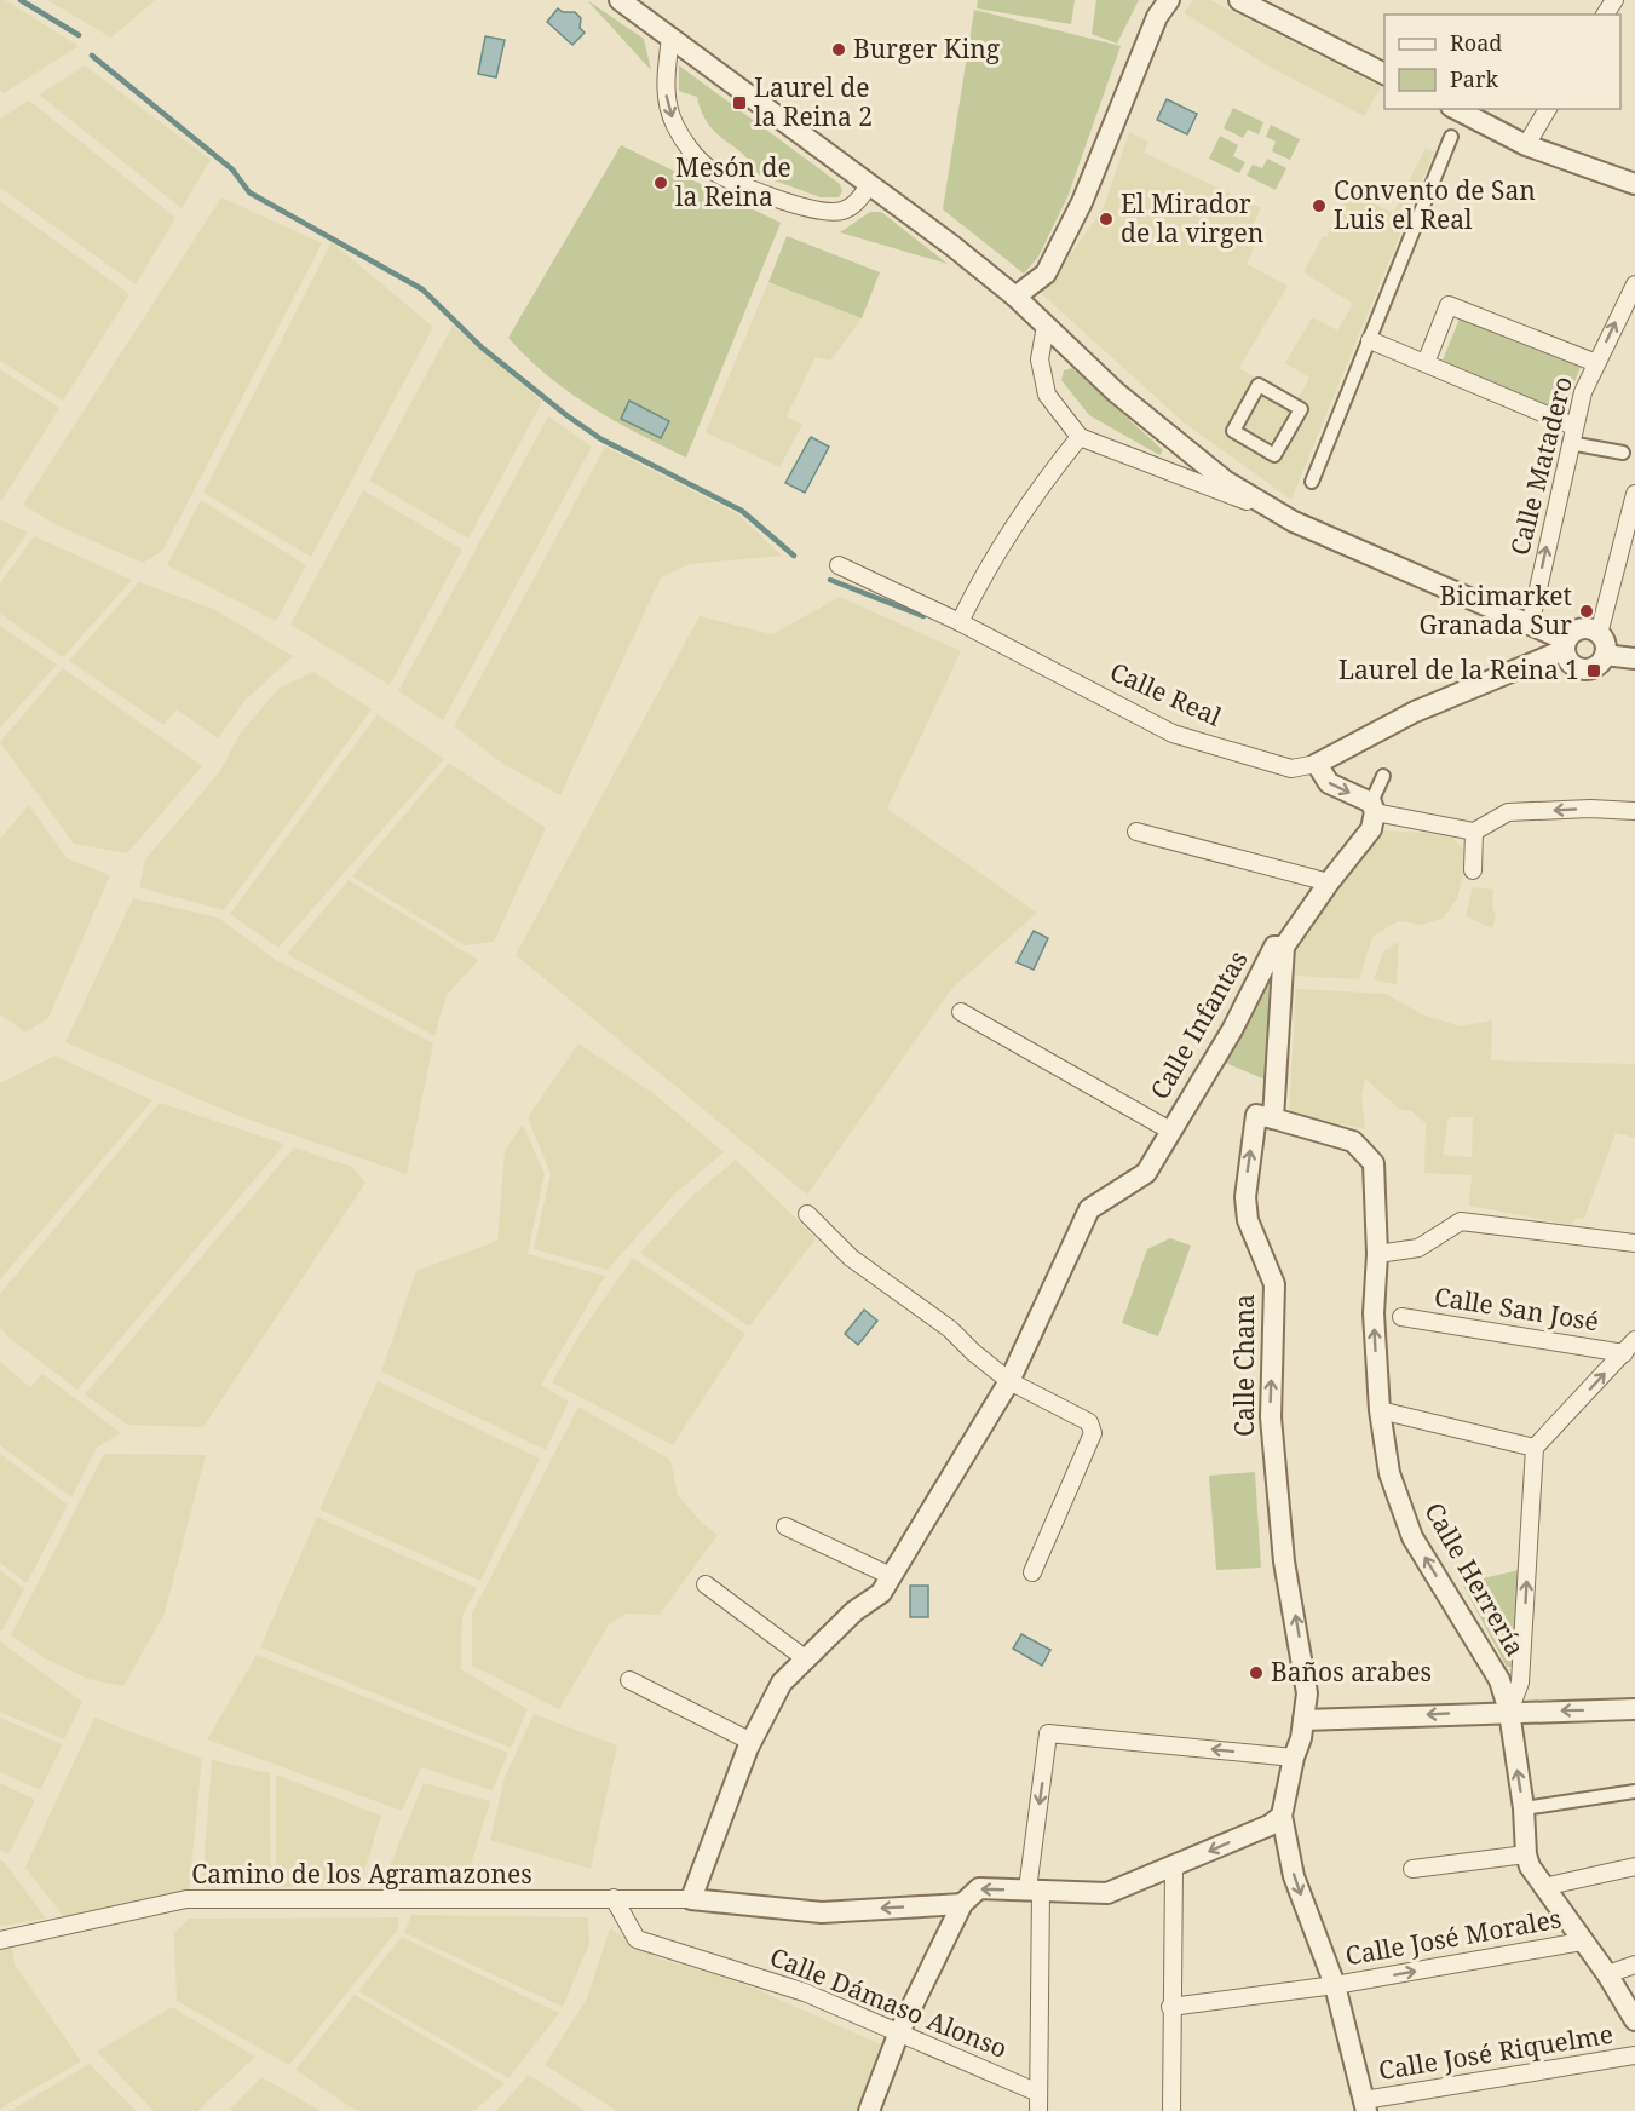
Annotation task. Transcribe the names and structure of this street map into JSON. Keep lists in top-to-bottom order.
{
  "streets": {
    "street": [
      "Calle Matadero",
      "Calle Real",
      "Calle Infantas",
      "Calle San José",
      "Calle Chana",
      "Calle Herrería",
      "Camino de los Agramazones",
      "Calle José Morales",
      "Calle Dámaso Alonso",
      "Calle José Riquelme"
    ]
  },
  "crossings": [
    ["Calle Infantas", "Camino de los Agramazones"],
    ["Calle Chana", "Calle Herrería"],
    ["Calle Herrería", "Calle José Morales"],
    ["Camino de los Agramazones", "Calle Dámaso Alonso"]
  ],
  "one_way": ["Calle Chana"],
  "places": {
    "other": [
      "Burger King",
      "Mesón de la Reina",
      "Convento de San Luis el Real",
      "El Mirador de la virgen",
      "Bicimarket Granada Sur",
      "Baños arabes"
    ],
    "transit": ["Laurel de la Reina 2", "Laurel de la Reina 1"]
  },
  "legend": ["Road", "Park"]
}
